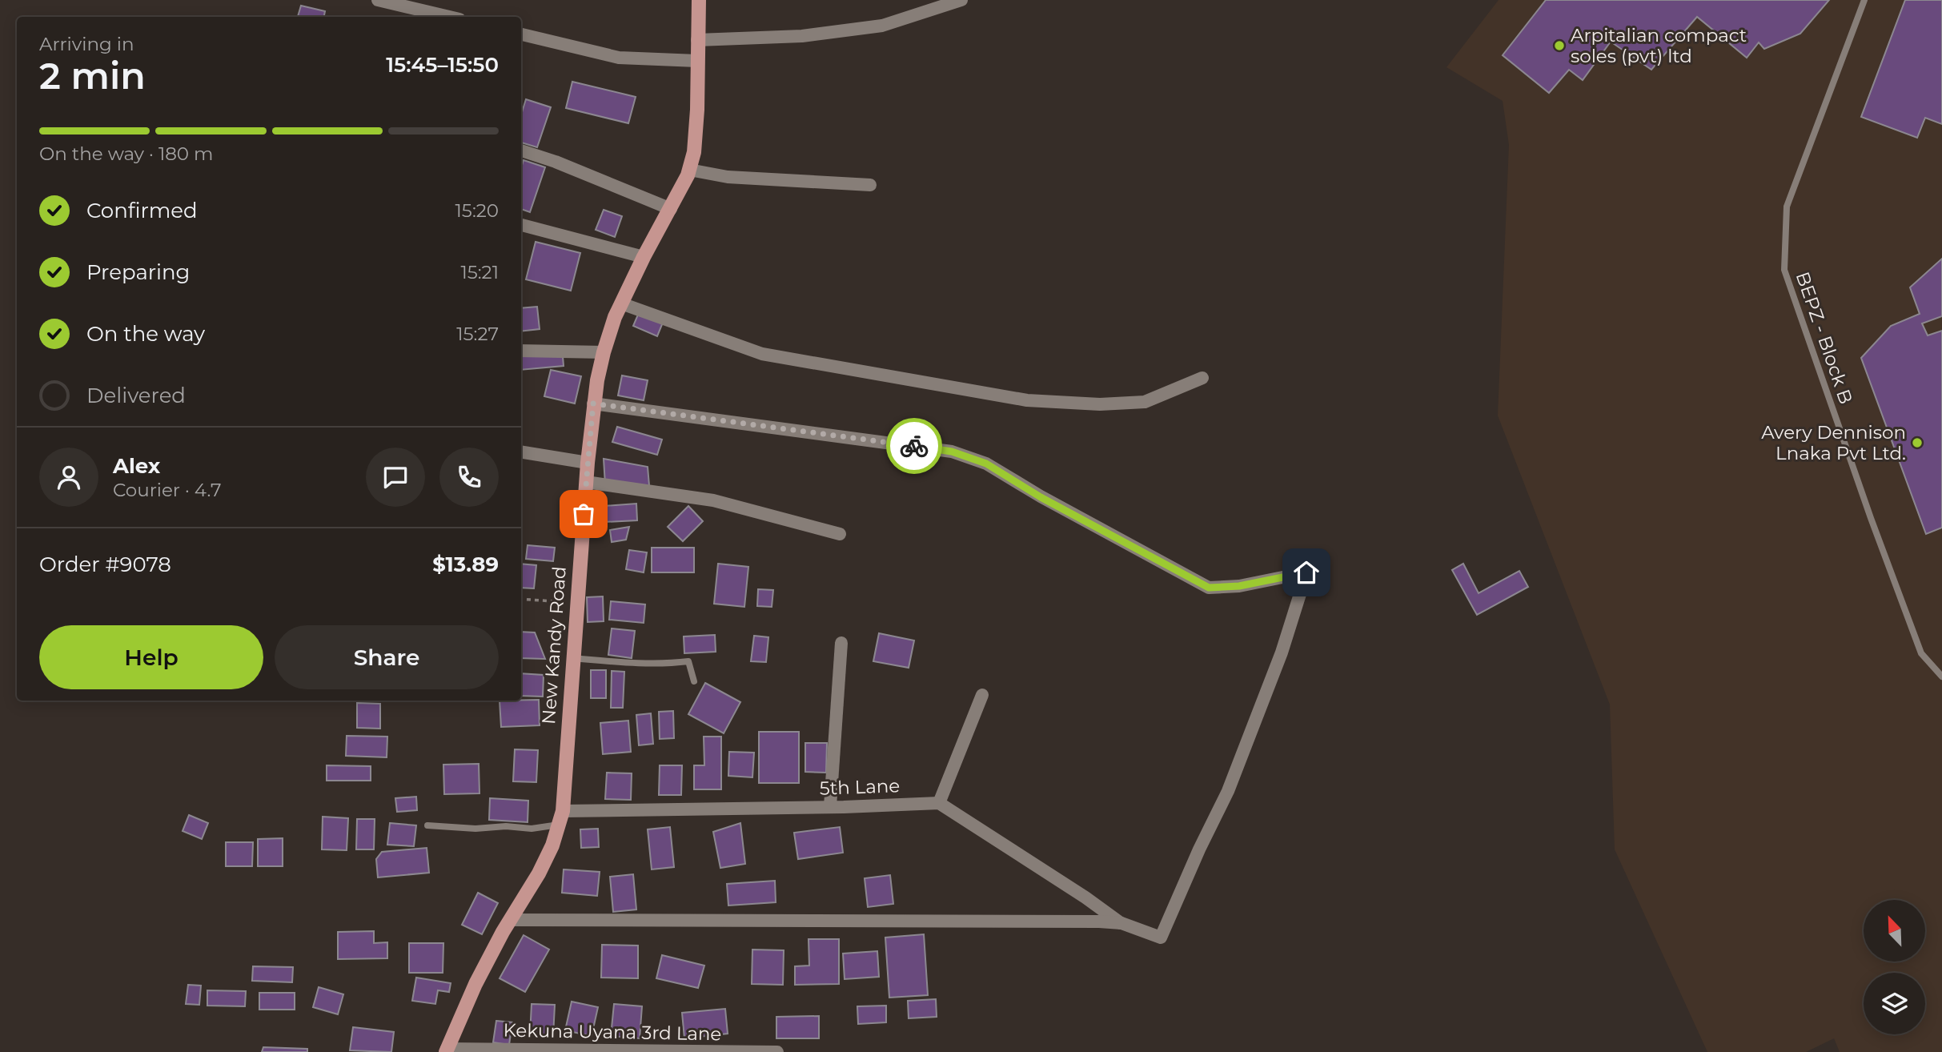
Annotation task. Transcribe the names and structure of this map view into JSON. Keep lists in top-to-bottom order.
{
  "streets": {
    "main road": ["New Kandy Road"],
    "street": ["5th Lane", "Kekuna Uyana 3rd Lane"],
    "lane": ["BEPZ - Block B"]
  },
  "crossings": [
    ["New Kandy Road", "5th Lane"],
    ["New Kandy Road", "Kekuna Uyana 3rd Lane"]
  ],
  "places": ["Arpitalian compact soles (pvt) ltd", "Avery Dennison Lnaka Pvt Ltd."],
  "north": "top left",
  "page": {
    "heading": ["2 min", "Arriving in", "15:45–15:50"],
    "panel": [
      "Alex",
      "Courier · 4.7",
      "Order #9078",
      "$13.89"
    ],
    "bar": "On the way · 180 m",
    "list": [
      ["Confirmed", "15:20"],
      ["Preparing", "15:21"],
      ["On the way", "15:27"],
      "Delivered"
    ],
    "buttons": ["Help", "Share"]
  }
}
